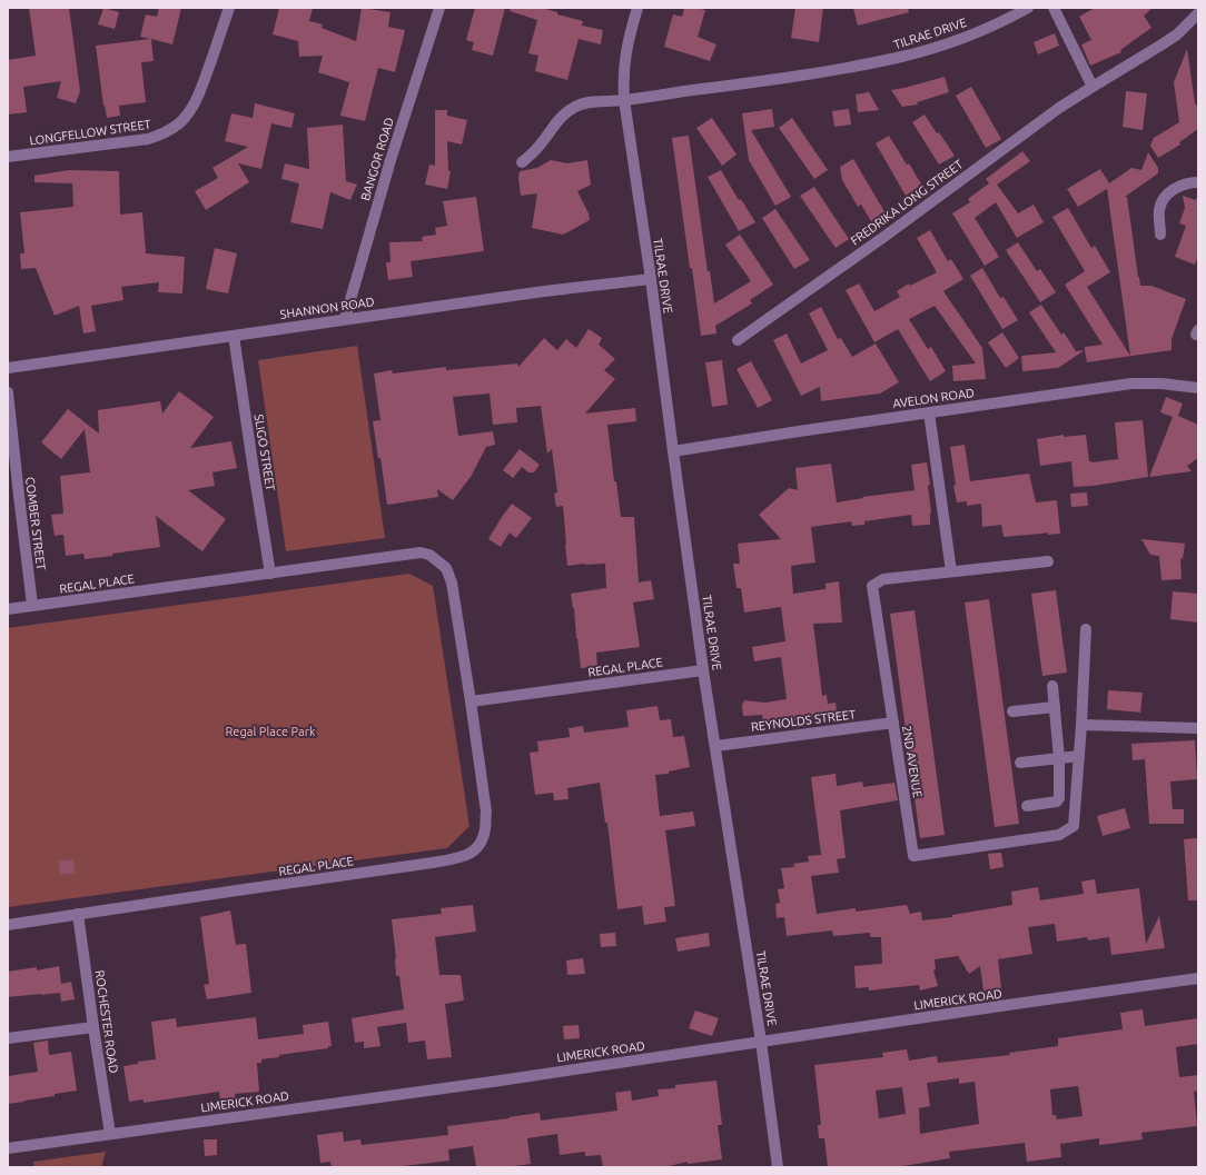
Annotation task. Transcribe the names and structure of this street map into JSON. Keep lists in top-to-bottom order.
{
  "streets": {
    "street": [
      "TILRAE DRIVE",
      "LONGFELLOW STREET",
      "BANGOR ROAD",
      "FREDRIKA LONG STREET",
      "SHANNON ROAD",
      "AVELON ROAD",
      "SLIGO STREET",
      "COMBER STREET",
      "REGAL PLACE",
      "REYNOLDS STREET",
      "2ND AVENUE",
      "LIMERICK ROAD",
      "ROCHESTER ROAD"
    ]
  },
  "crossings": [
    ["TILRAE DRIVE", "SHANNON ROAD"],
    ["TILRAE DRIVE", "AVELON ROAD"],
    ["TILRAE DRIVE", "REGAL PLACE"],
    ["TILRAE DRIVE", "REYNOLDS STREET"],
    ["TILRAE DRIVE", "LIMERICK ROAD"],
    ["BANGOR ROAD", "SHANNON ROAD"],
    ["SHANNON ROAD", "SLIGO STREET"],
    ["SLIGO STREET", "REGAL PLACE"],
    ["COMBER STREET", "REGAL PLACE"],
    ["REGAL PLACE", "ROCHESTER ROAD"],
    ["REYNOLDS STREET", "2ND AVENUE"],
    ["LIMERICK ROAD", "ROCHESTER ROAD"]
  ],
  "parks": ["Regal Place Park"]
}
